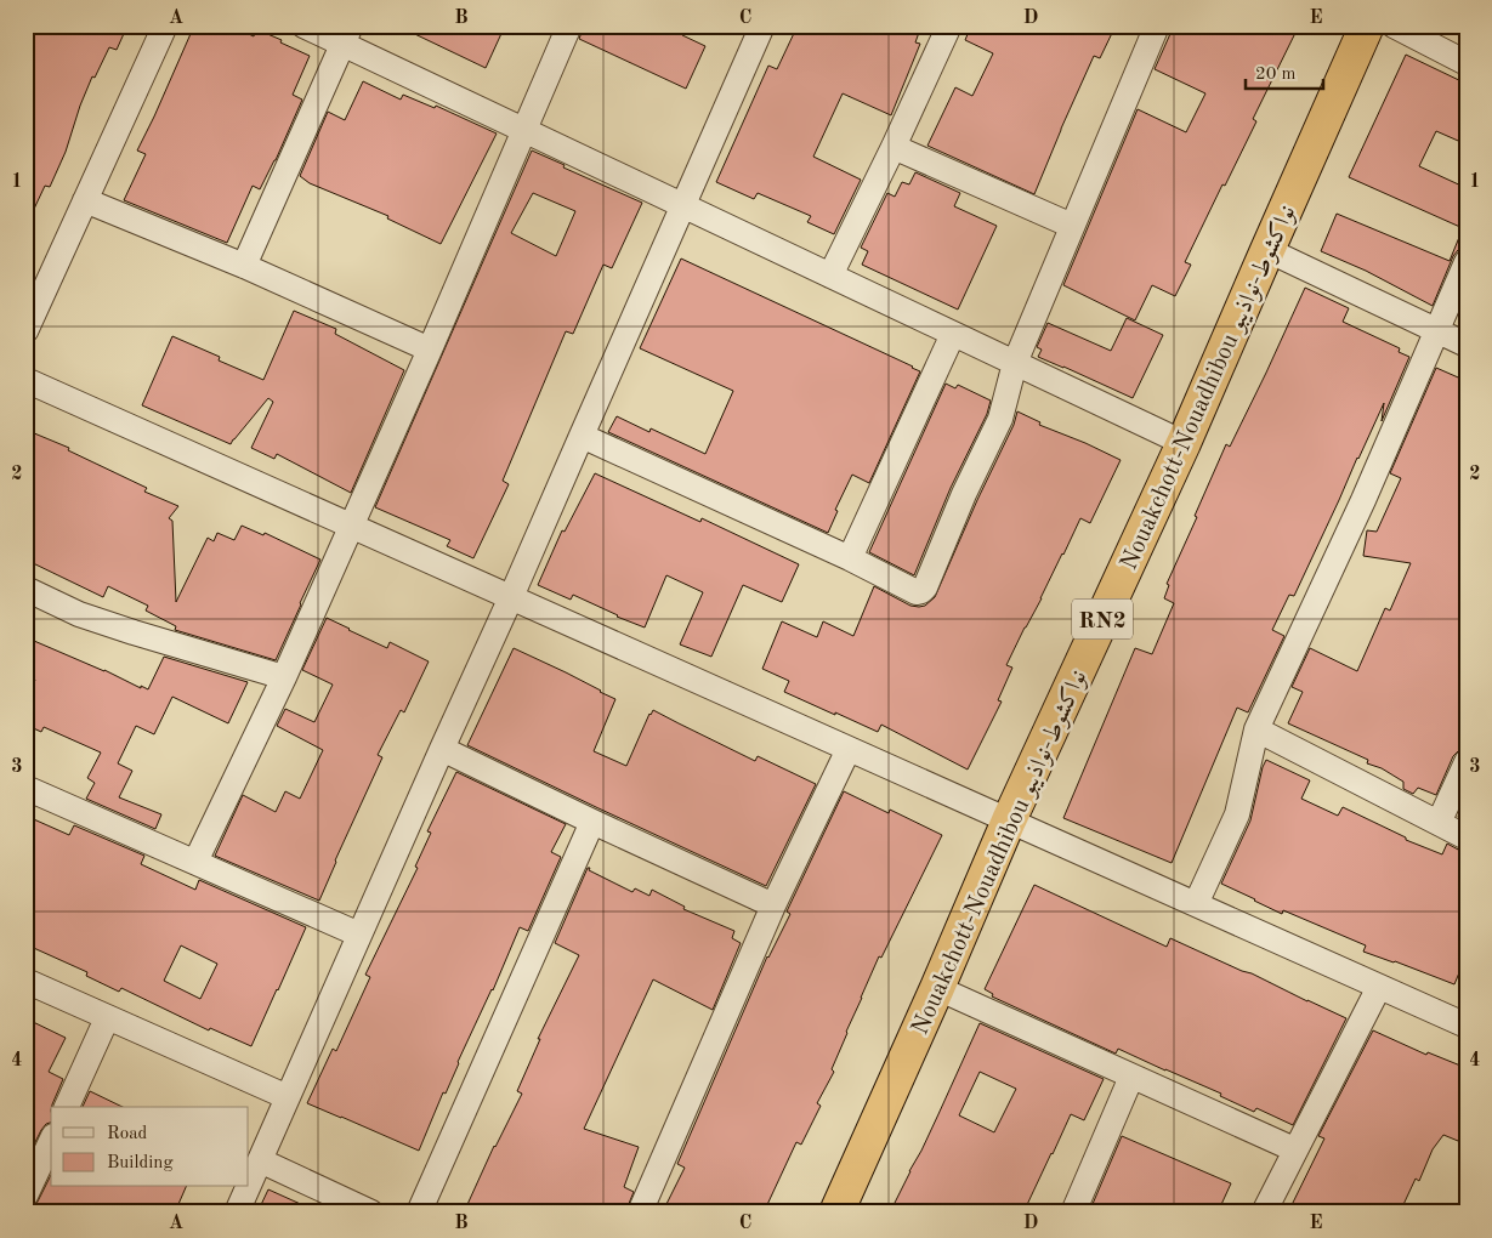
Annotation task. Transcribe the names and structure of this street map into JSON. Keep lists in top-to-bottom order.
{
  "streets": {
    "highway": ["Nouakchott-Nouadhibou نواكشوط-نواذيبو", "RN2"]
  },
  "legend": ["Road", "Building"],
  "scale_bar": "20 m",
  "grid": {
    "columns": [
      "A",
      "B",
      "C",
      "D",
      "E"
    ],
    "rows": [
      "1",
      "2",
      "3",
      "4"
    ]
  }
}
